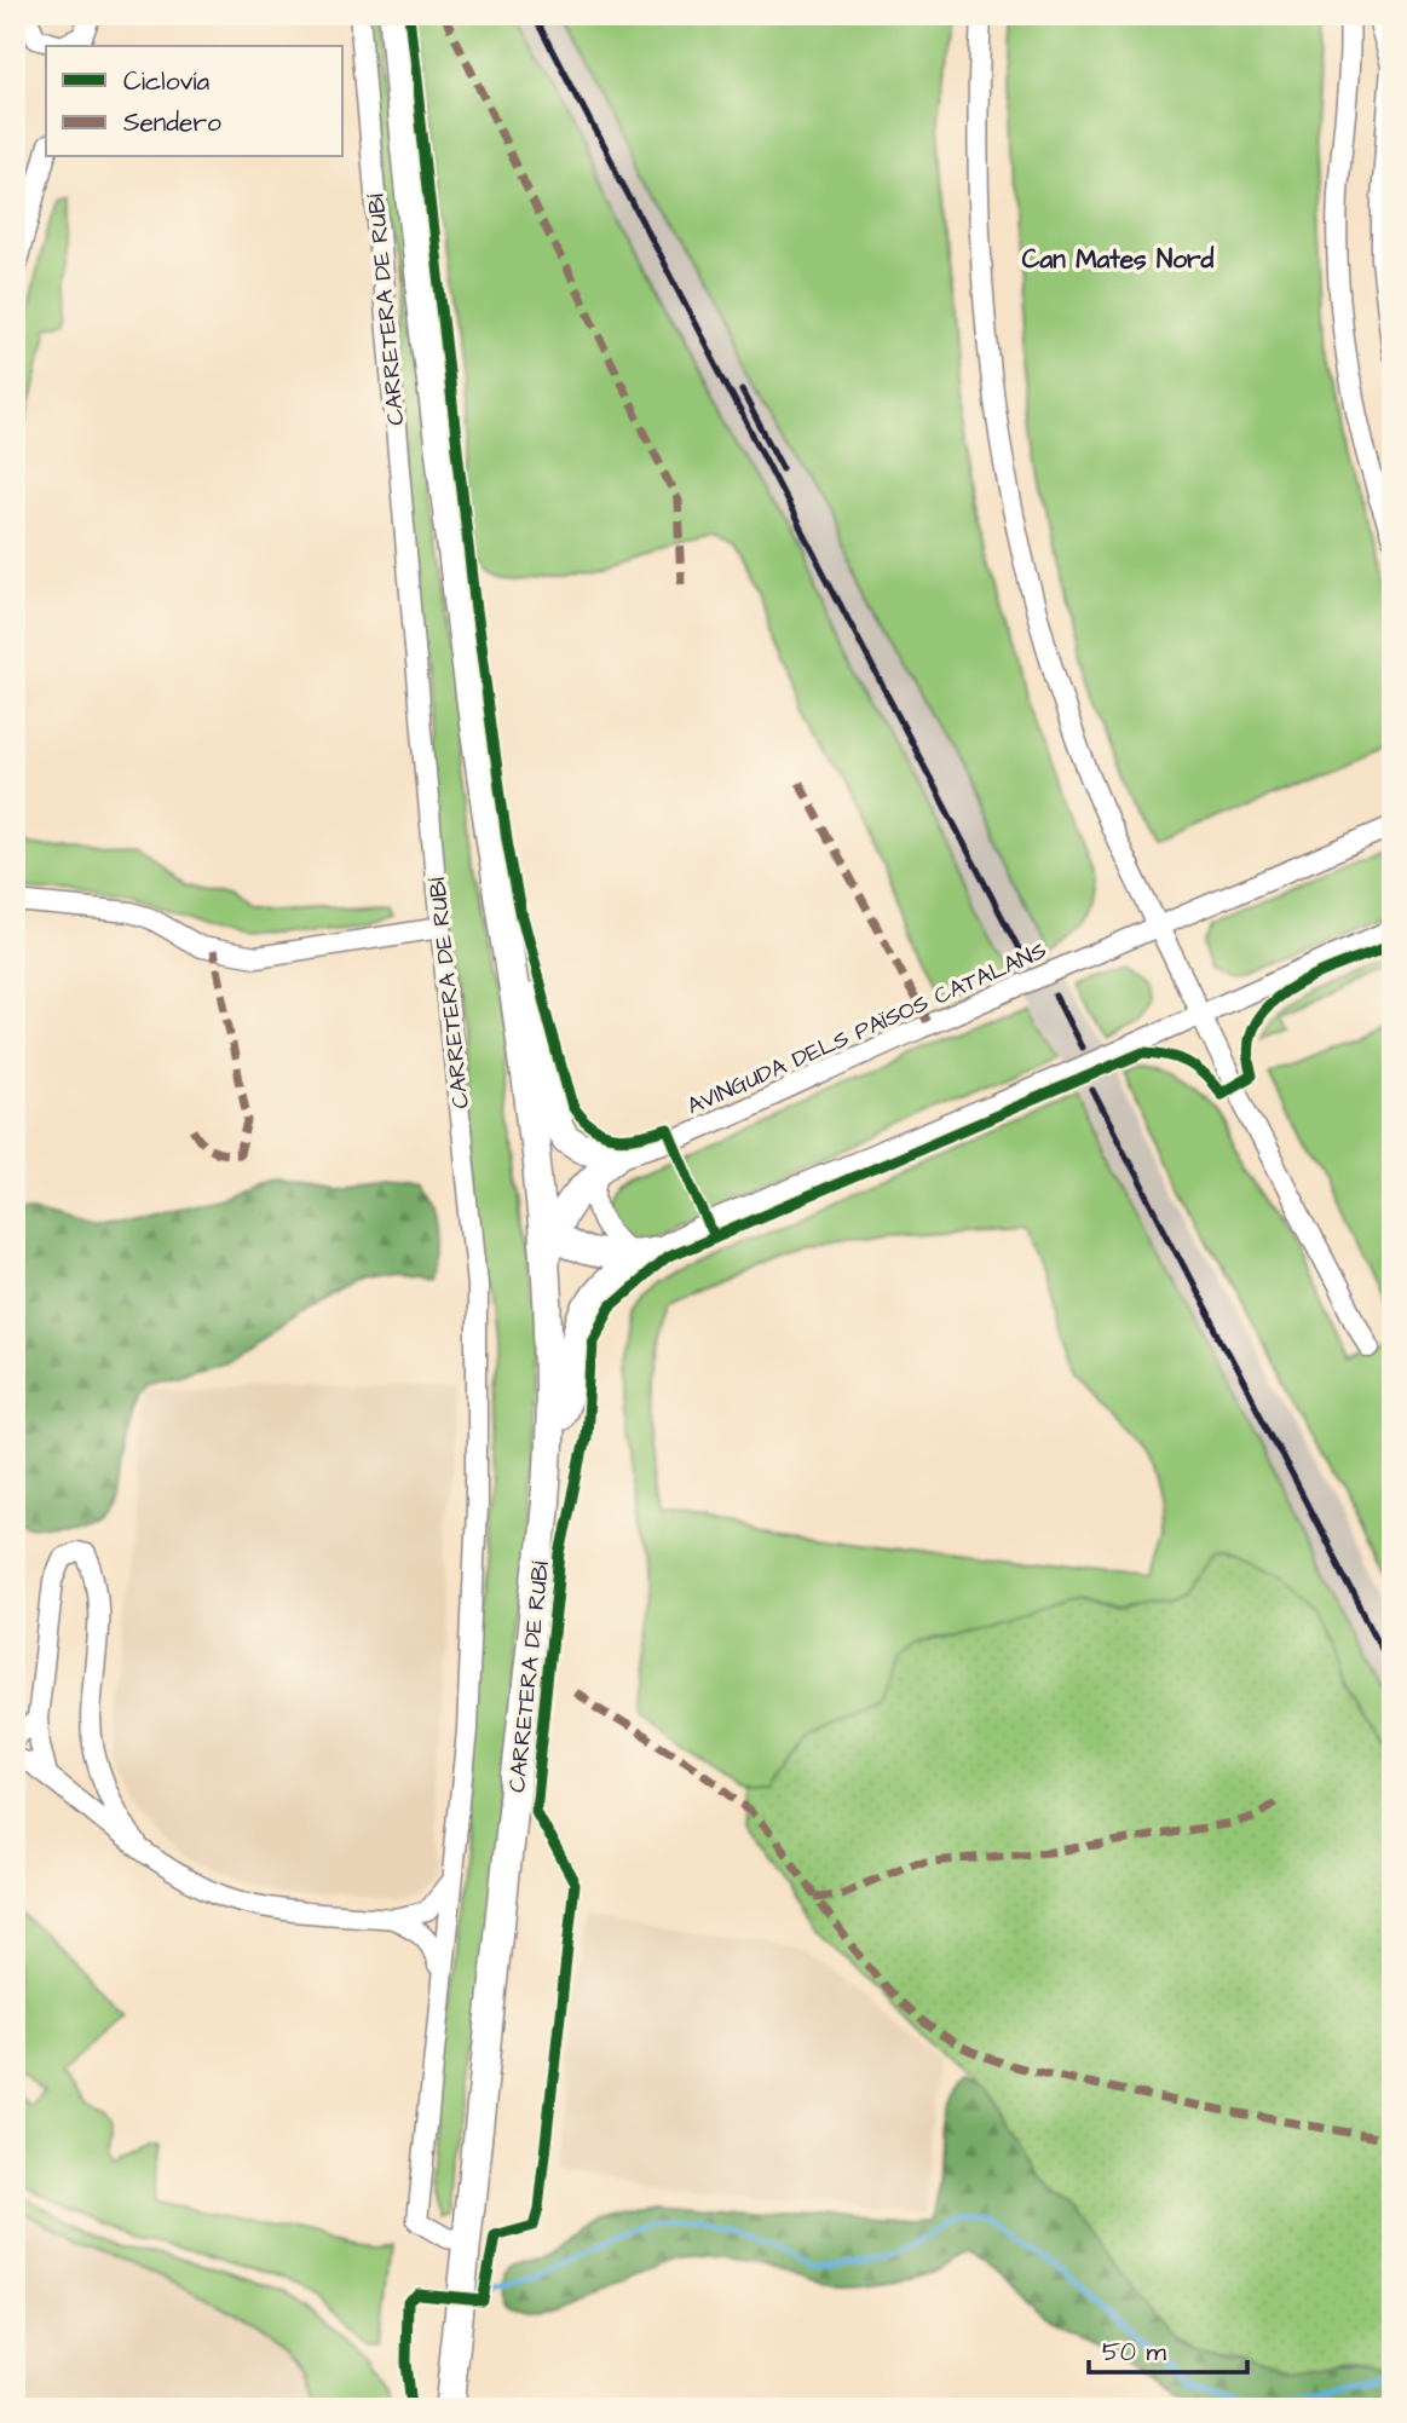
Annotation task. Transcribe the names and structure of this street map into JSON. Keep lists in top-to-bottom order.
{
  "streets": {
    "main road": ["CARRETERA DE RUBÍ"],
    "street": ["AVINGUDA DELS PAÏSOS CATALANS"]
  },
  "districts": ["Can Mates Nord"],
  "legend": ["Ciclovía", "Sendero"],
  "scale_bar": "50 m"
}
